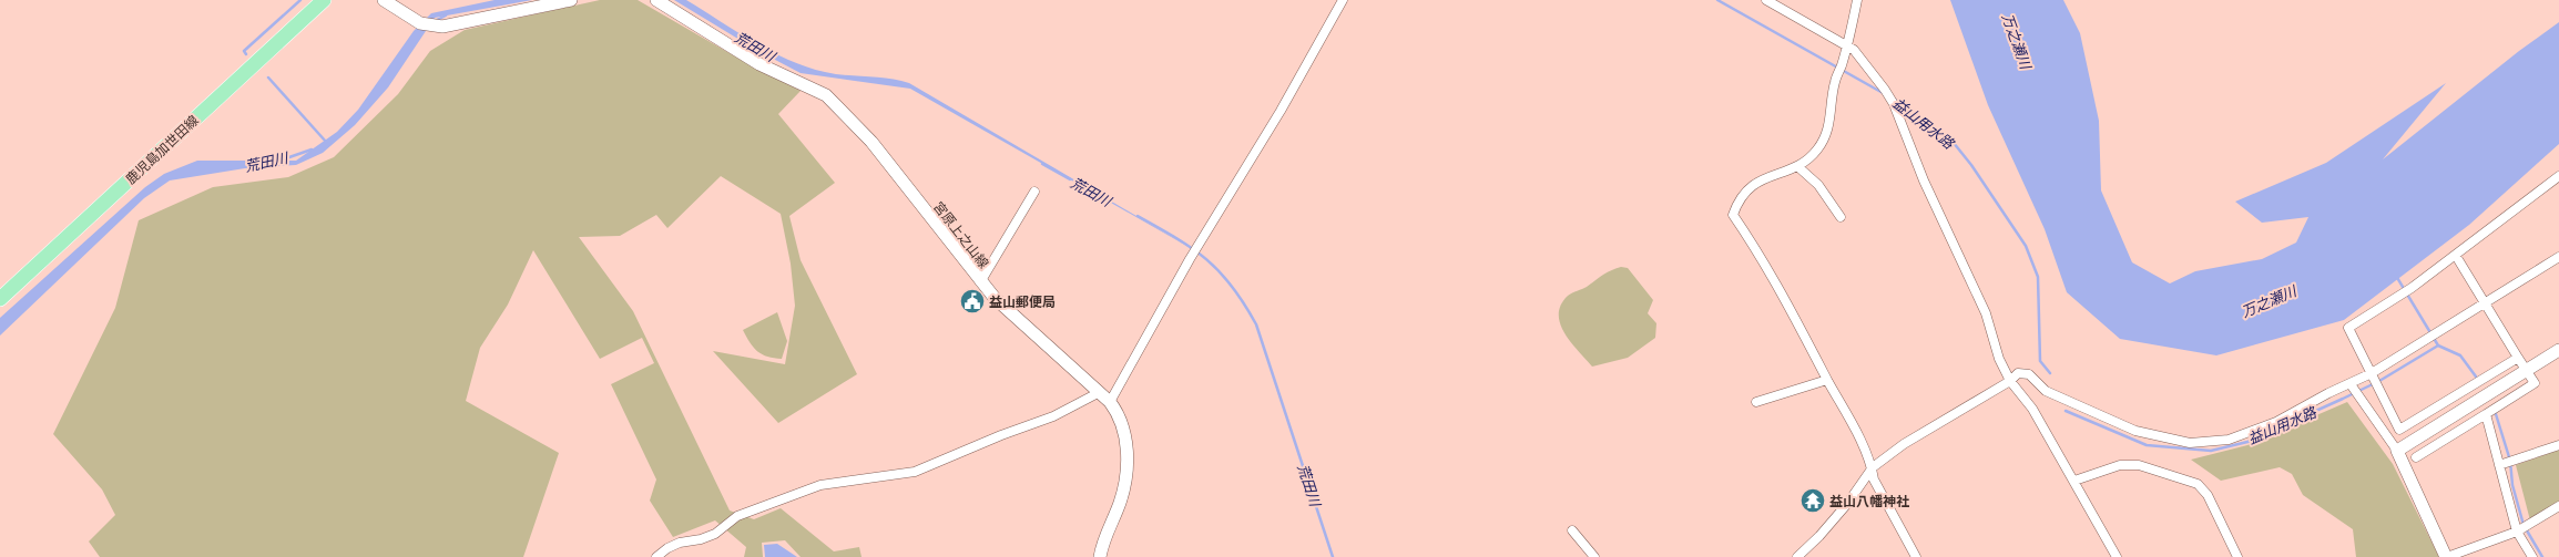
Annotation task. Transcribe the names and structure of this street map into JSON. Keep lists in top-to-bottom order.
{
  "streets": {
    "main road": ["鹿児島加世田線"],
    "street": ["宮原上之山線"]
  },
  "water": ["万之瀬川", "荒田川", "益山用水路"],
  "places": {
    "public building": ["益山郵便局"],
    "temple": ["益山八幡神社"]
  }
}
